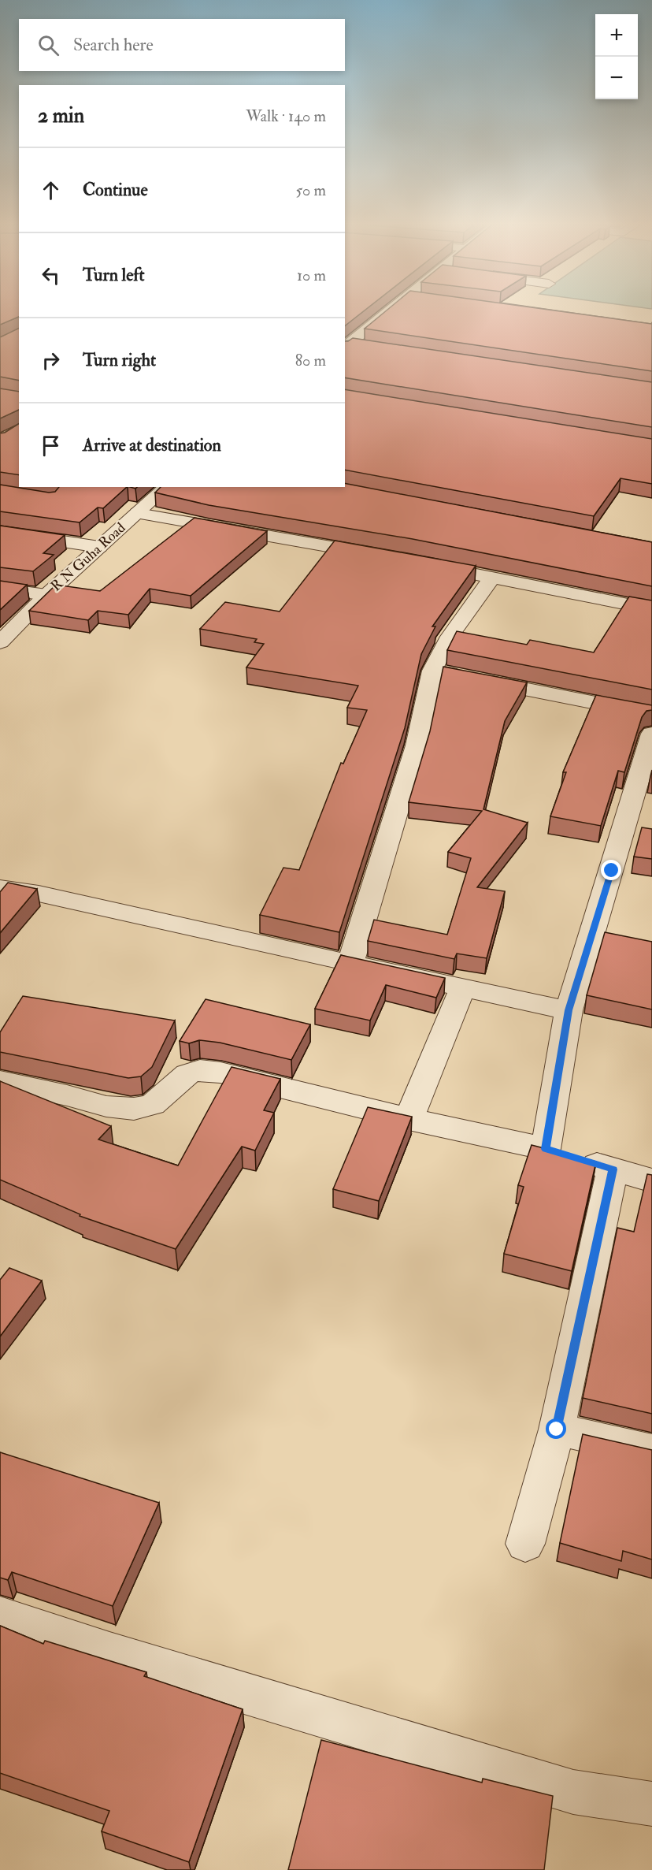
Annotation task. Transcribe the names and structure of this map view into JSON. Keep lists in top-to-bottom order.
{
  "streets": {
    "street": ["R N Guha Road"]
  },
  "page": {
    "map_buttons": ["+", "−"],
    "search": "Search here",
    "heading": ["2 min", "Walk · 140 m"],
    "list": [
      ["Continue", "50 m"],
      ["Turn left", "10 m"],
      ["Turn right", "80 m"],
      "Arrive at destination"
    ]
  }
}
